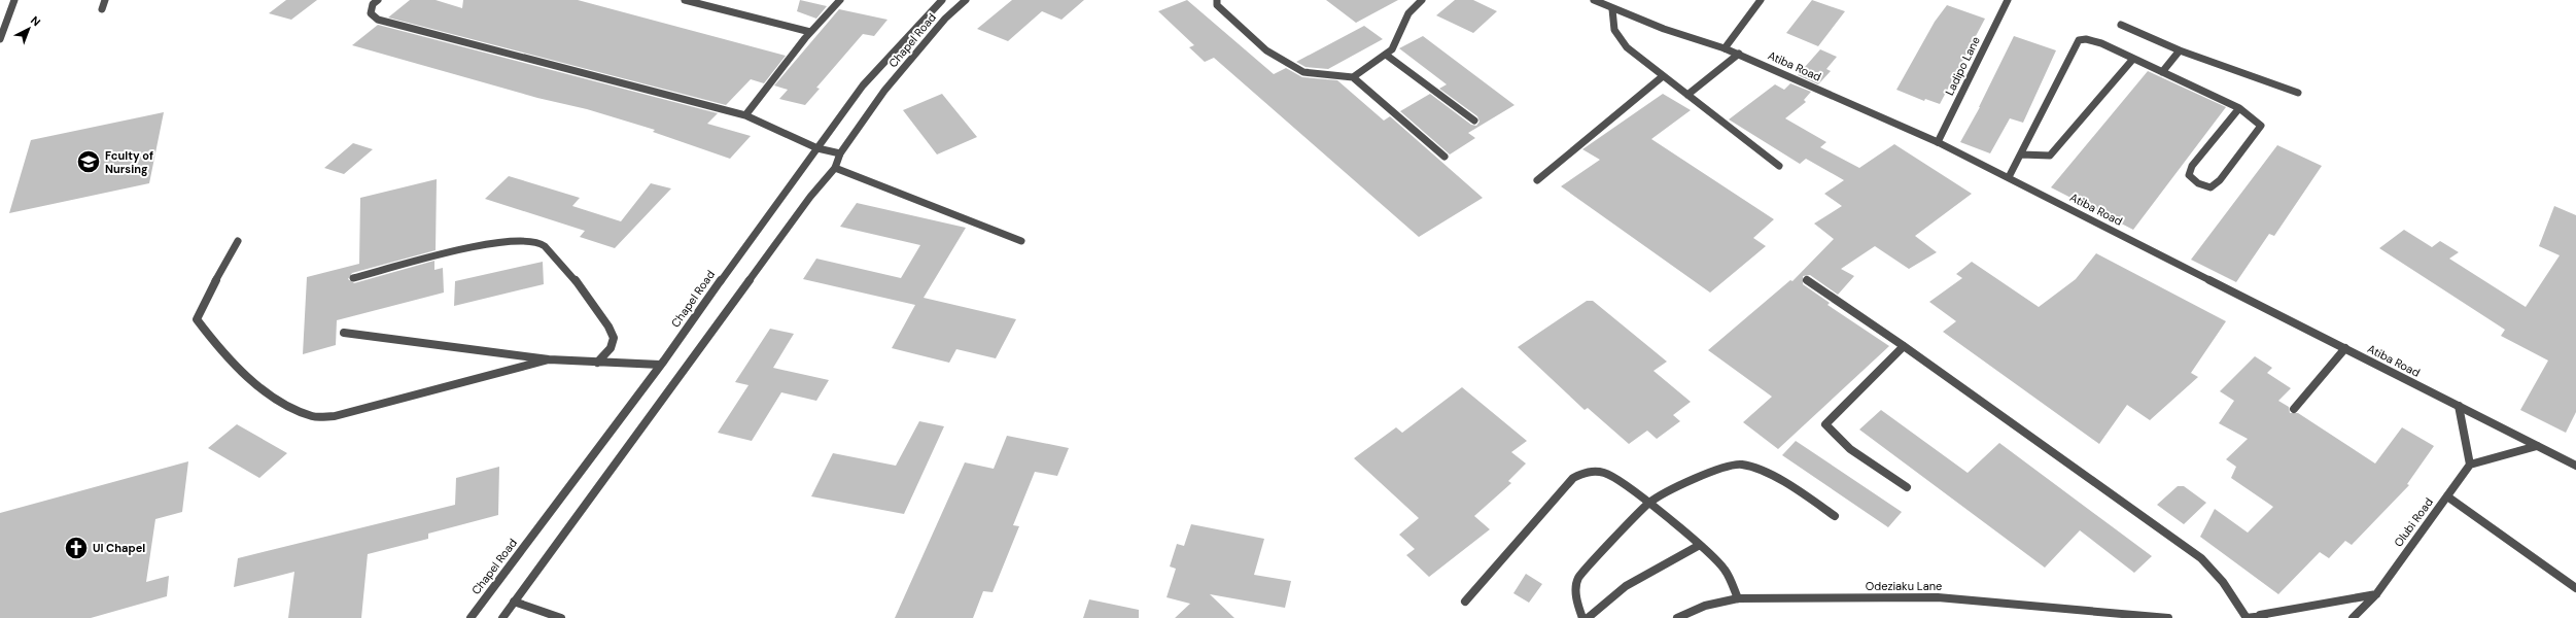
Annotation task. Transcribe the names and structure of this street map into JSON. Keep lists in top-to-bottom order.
{
  "streets": {
    "street": [
      "Chapel Road",
      "Atiba Road",
      "Ladipo Lane",
      "Olubi Road",
      "Odeziaku Lane"
    ]
  },
  "crossings": [
    ["Atiba Road", "Ladipo Lane"]
  ],
  "places": {
    "school or university": ["Fculty of Nursing"],
    "church": ["UI Chapel"]
  },
  "north": "top right"
}
